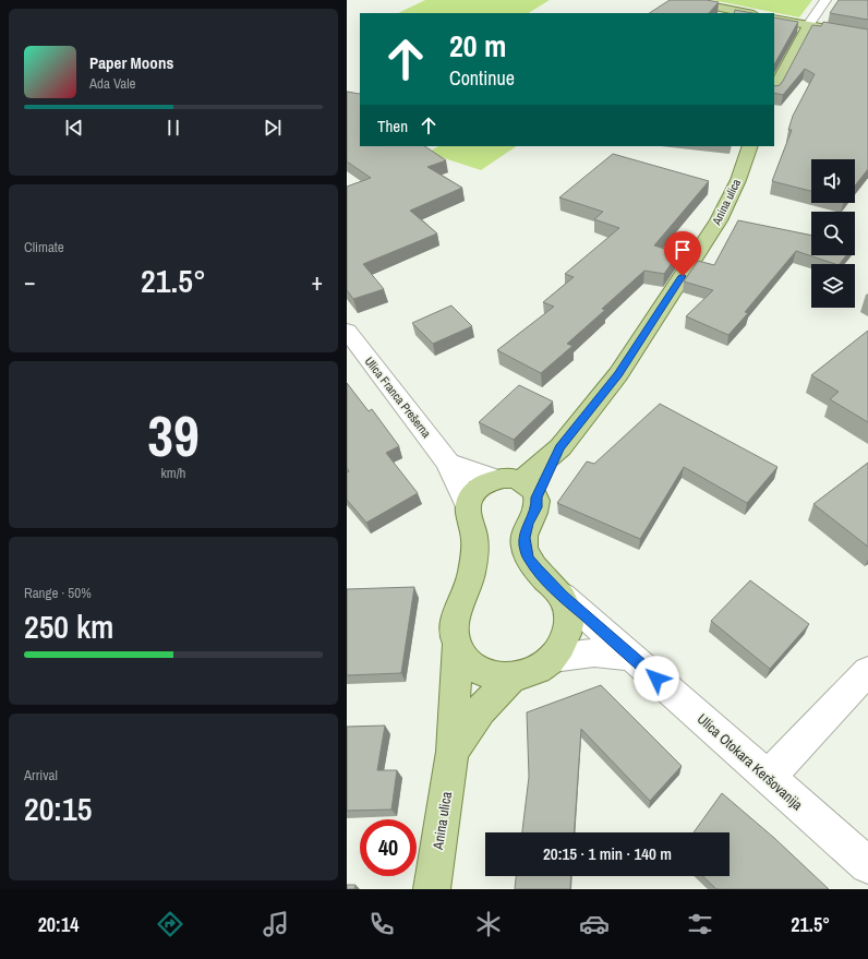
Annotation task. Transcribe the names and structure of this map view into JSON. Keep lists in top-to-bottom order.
{
  "streets": {
    "main road": ["Anina ulica"],
    "street": ["Ulica Franca Prešerna", "Ulica Otokara Keršovanija"]
  },
  "crossings": [
    ["Anina ulica", "Ulica Franca Prešerna"],
    ["Anina ulica", "Ulica Otokara Keršovanija"]
  ],
  "page": {
    "turn": ["20 m", "Continue"],
    "song": ["Paper Moons", "Ada Vale"],
    "then": "Then",
    "tile": [
      "Climate",
      ["39", "km/h"],
      ["Range · 50%", "250 km"],
      ["Arrival", "20:15"]
    ],
    "heat": ["−", "21.5°", "+"],
    "limit": "40",
    "trip": "20:15 · 1 min · 140 m",
    "tabs": ["20:14", "21.5°"]
  }
}
